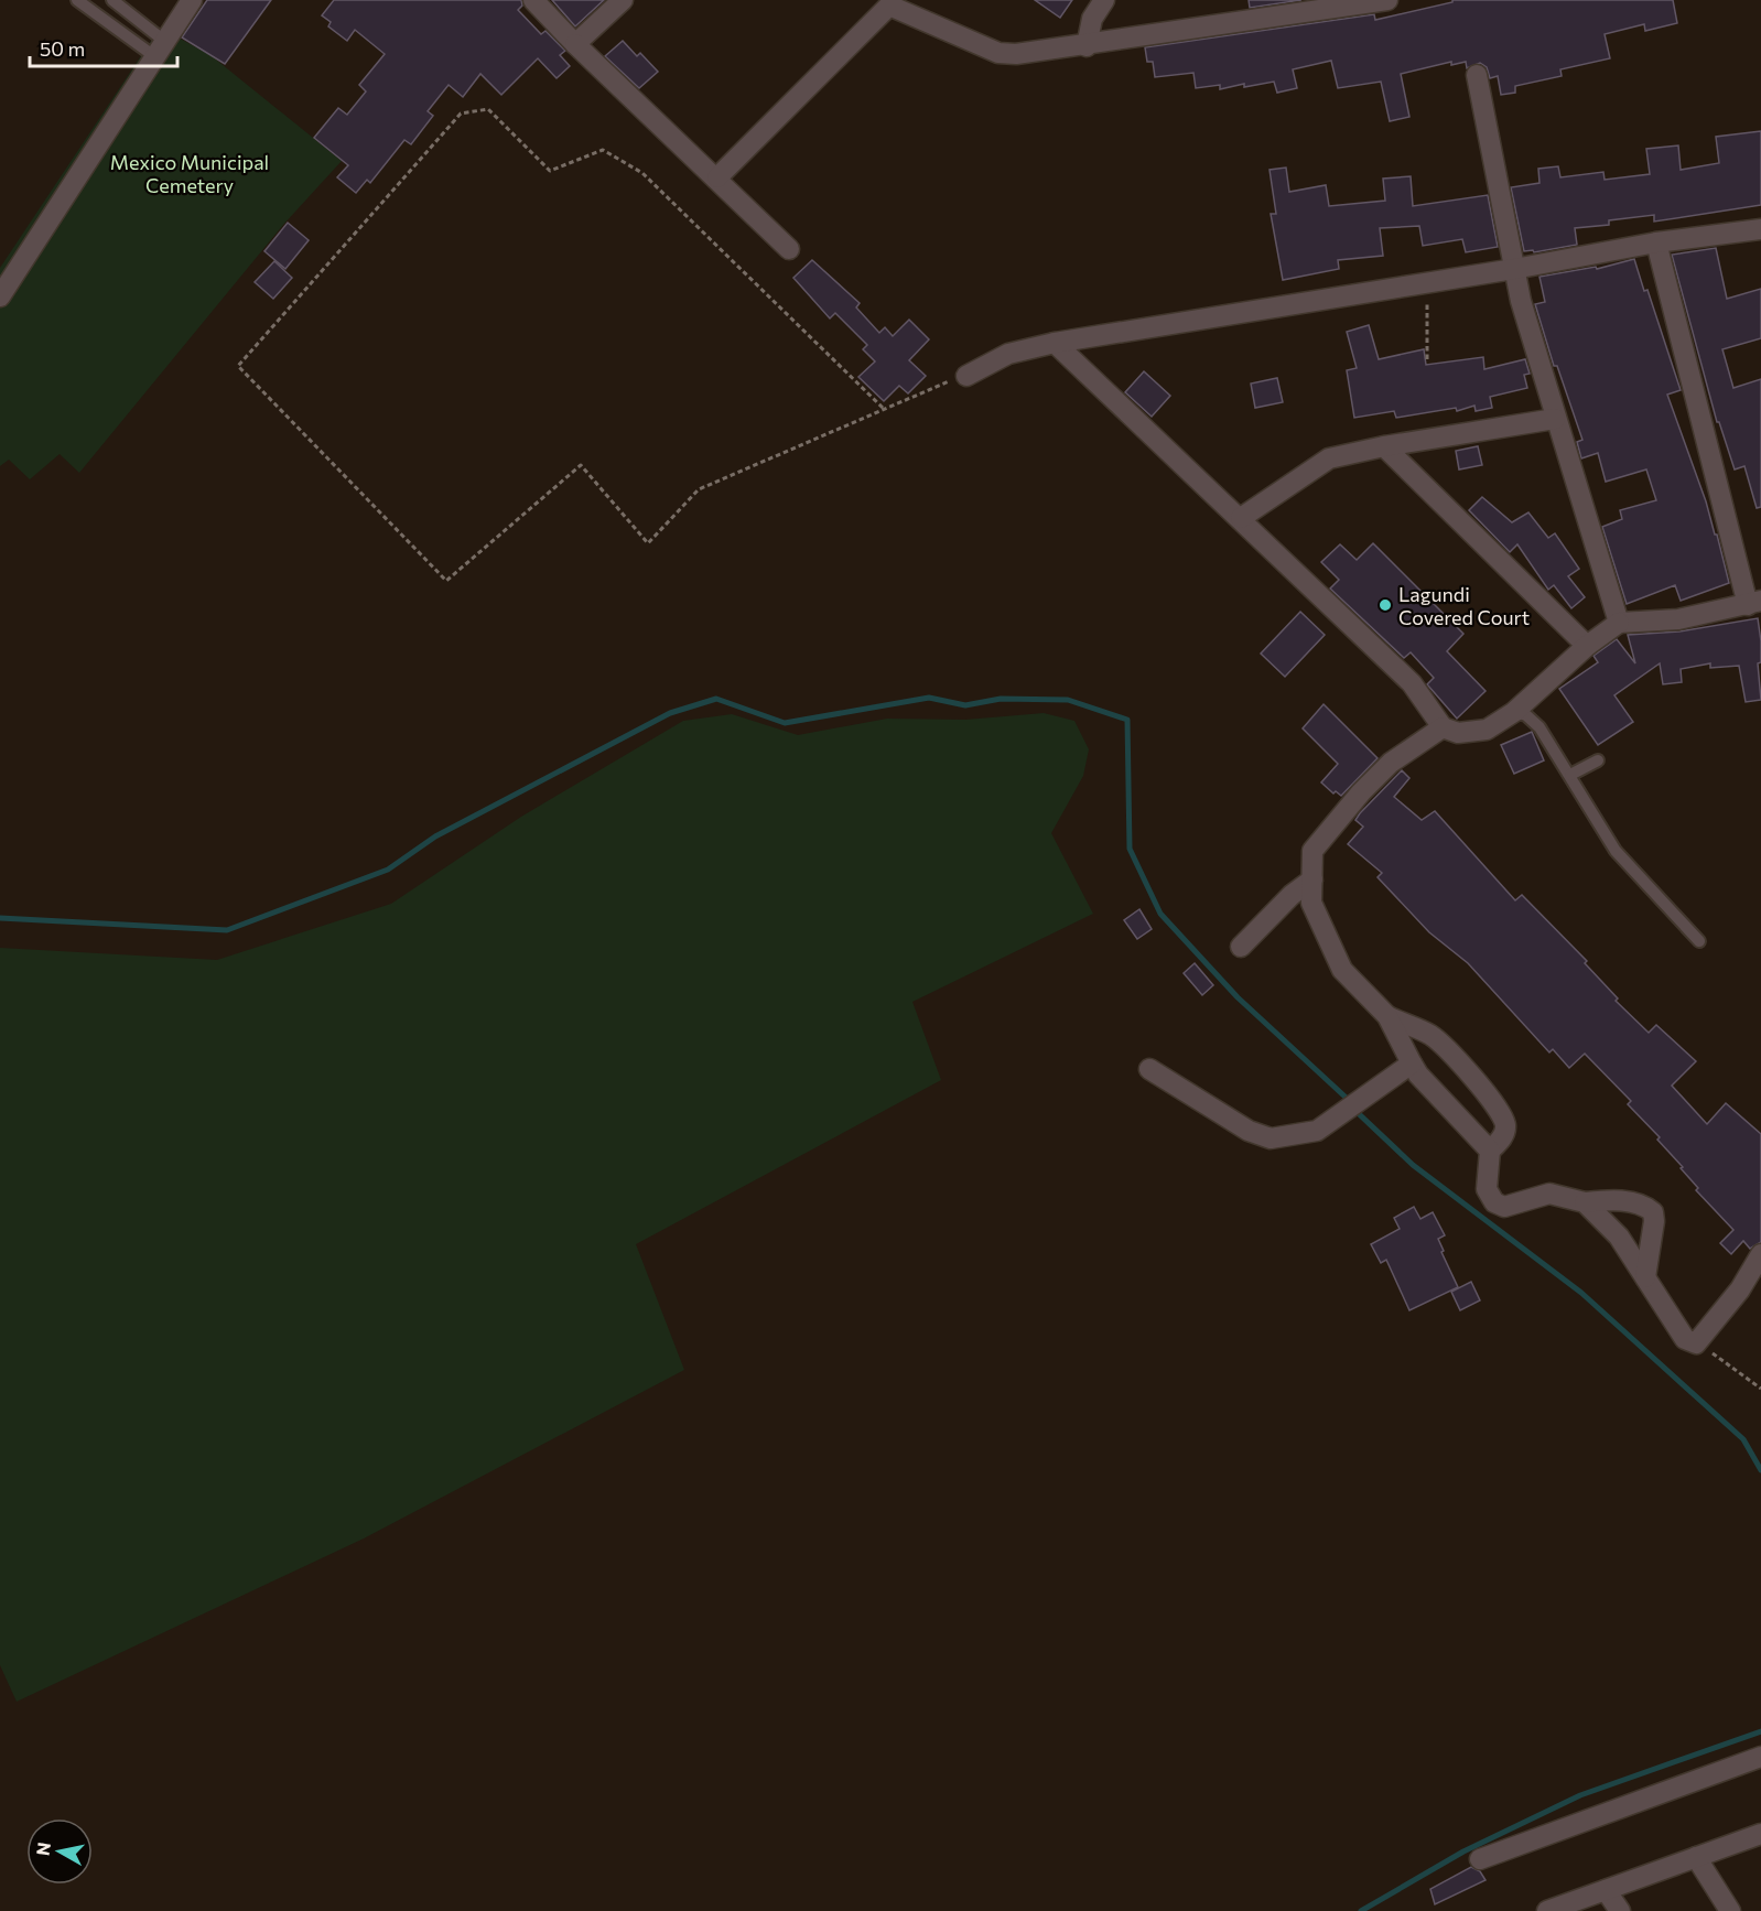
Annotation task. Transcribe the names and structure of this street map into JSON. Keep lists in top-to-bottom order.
{
  "parks": ["Mexico Municipal Cemetery"],
  "places": ["Lagundi Covered Court"],
  "scale_bar": "50 m",
  "north": "left"
}
